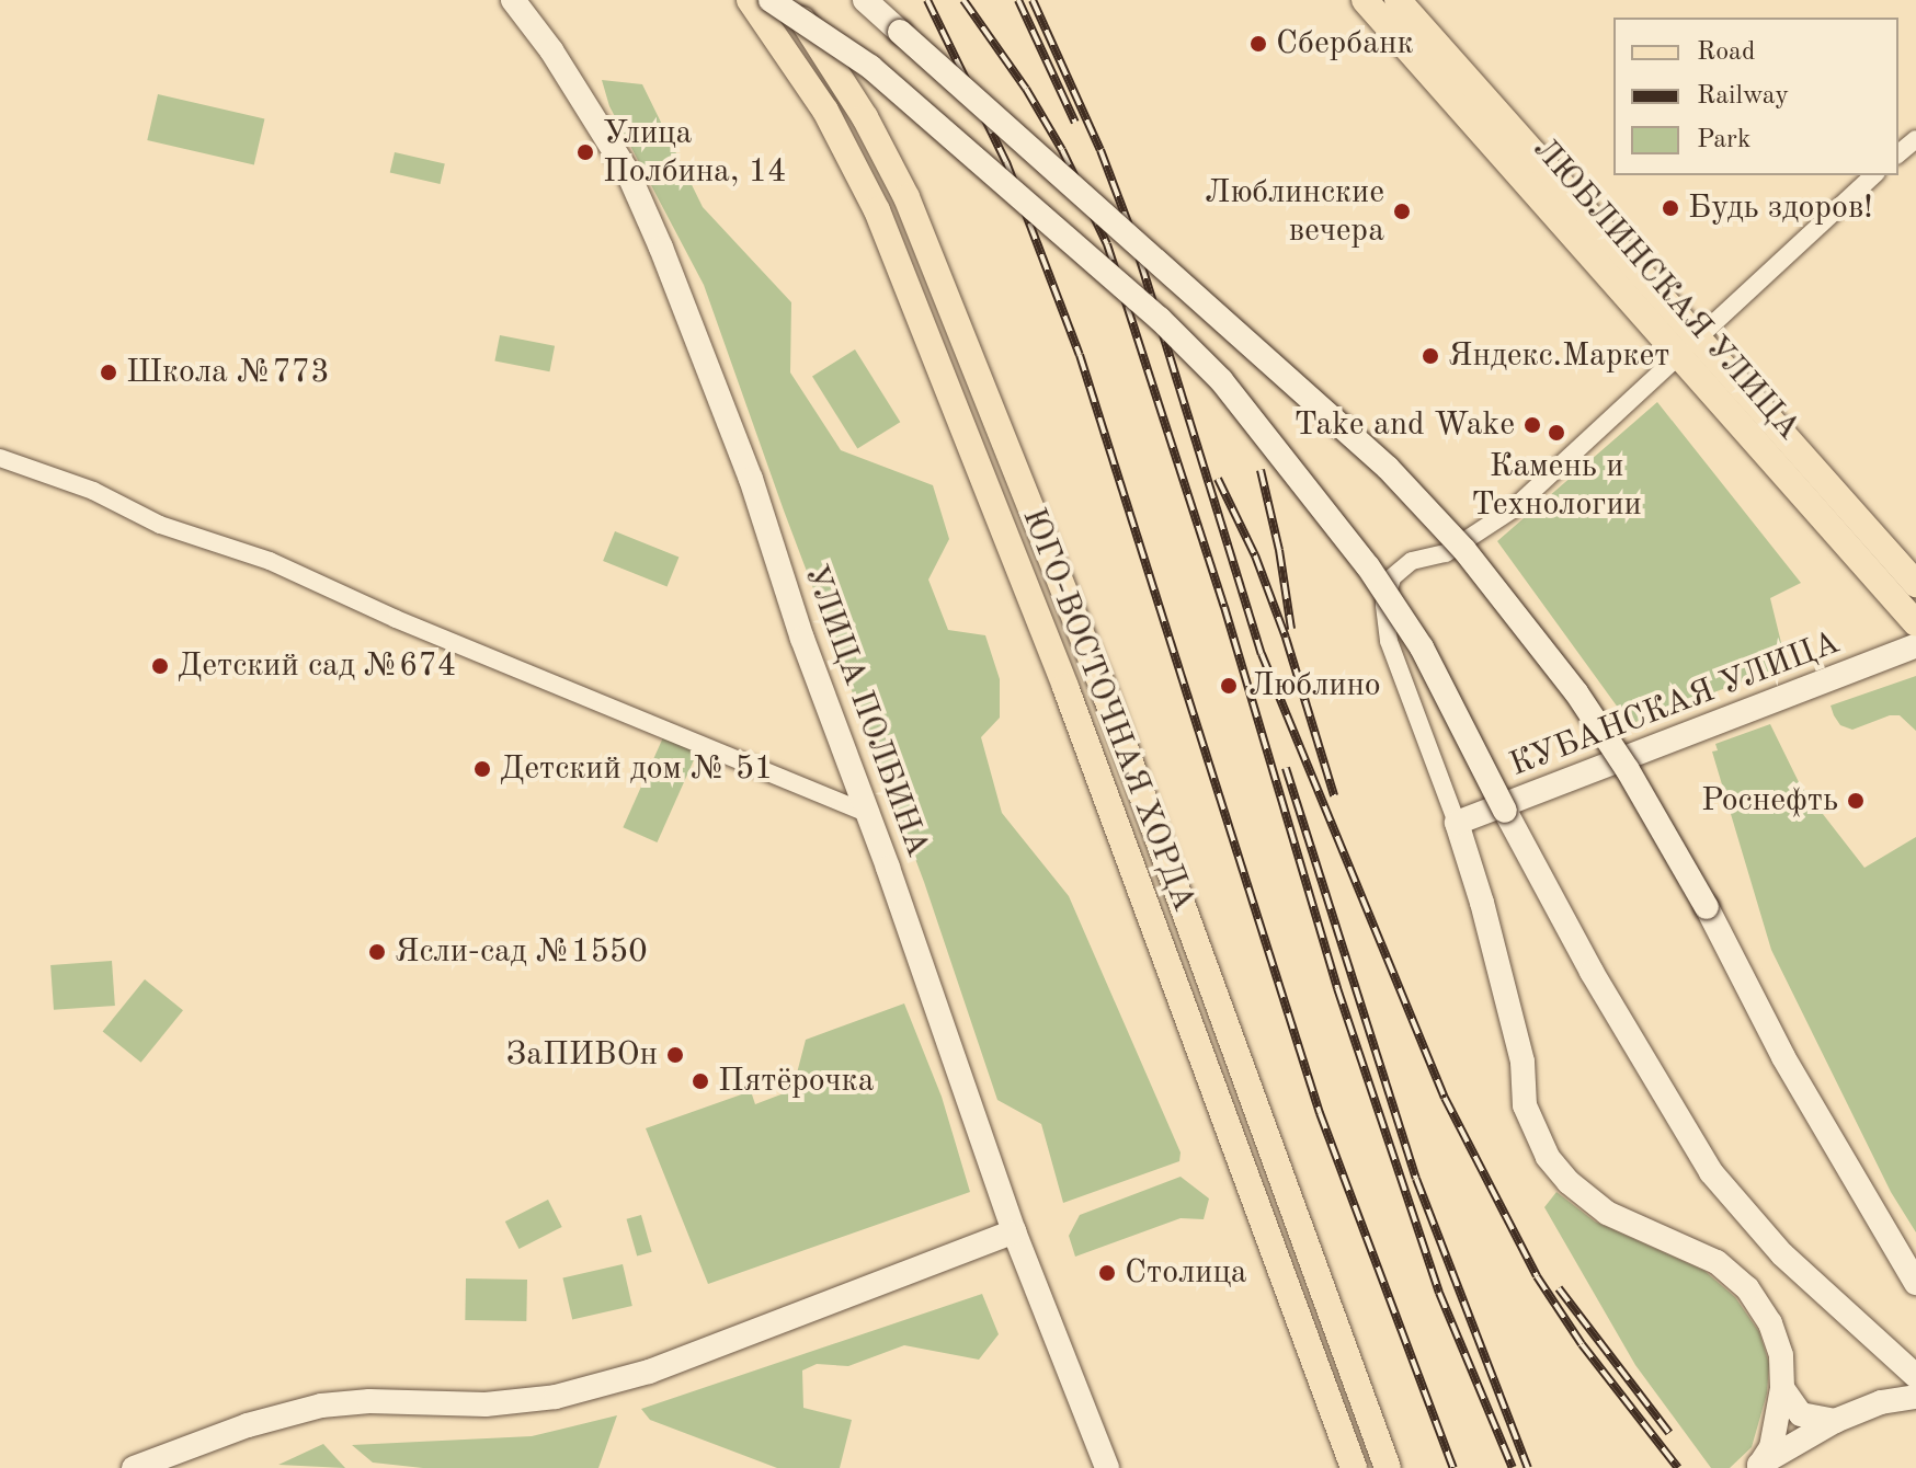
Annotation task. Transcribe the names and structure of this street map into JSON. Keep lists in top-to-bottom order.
{
  "streets": {
    "main road": [
      "ЛЮБЛИНСКАЯ УЛИЦА",
      "КУБАНСКАЯ УЛИЦА",
      "ЮГО-ВОСТОЧНАЯ ХОРДА",
      "УЛИЦА ПОЛБИНА"
    ]
  },
  "places": [
    "Сбербанк",
    "Улица Полбина, 14",
    "Будь здоров!",
    "Люблинские вечера",
    "Яндекс.Маркет",
    "Школа №773",
    "Take and Wake",
    "Камень и Технологии",
    "Детский сад №674",
    "Люблино",
    "Детский дом № 51",
    "Роснефть",
    "Ясли-сад №1550",
    "ЗаПИВОн",
    "Пятёрочка",
    "Столица"
  ],
  "legend": ["Road", "Railway", "Park"]
}
